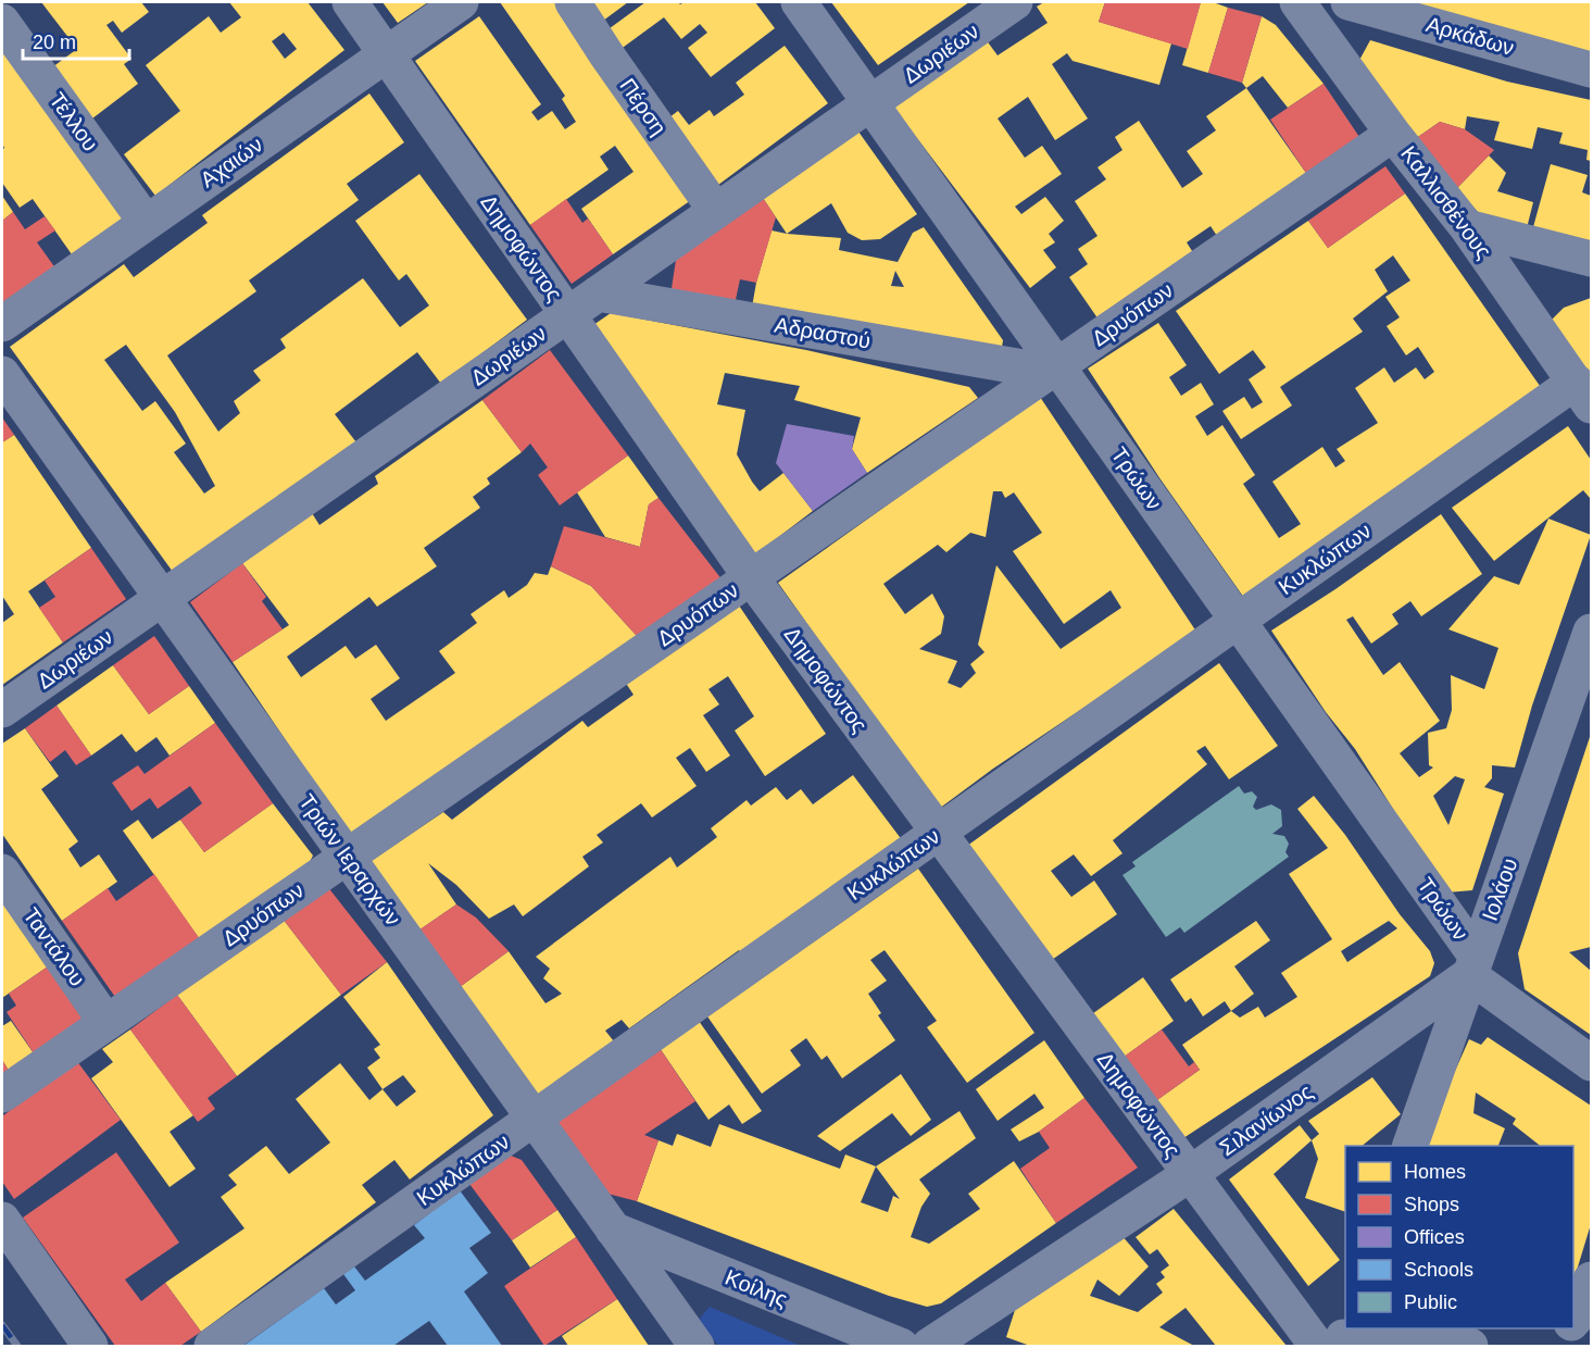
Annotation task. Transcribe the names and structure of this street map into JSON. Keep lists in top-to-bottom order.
{
  "streets": {
    "street": [
      "Αρκάδων",
      "Δωριέων",
      "Πέρση",
      "Τέλλου",
      "Αχαιών",
      "Καλλισθένους",
      "Δημοφώντος",
      "Δρυόπων",
      "Αδραστού",
      "Τρώων",
      "Κυκλώπων",
      "Τριών Ιεραρχών",
      "Ιολάου",
      "Ταντάλου",
      "Σιλανίωνος",
      "Κοίλης"
    ]
  },
  "crossings": [
    ["Δωριέων", "Πέρση"],
    ["Δωριέων", "Δημοφώντος"],
    ["Δωριέων", "Αδραστού"],
    ["Δωριέων", "Τρώων"],
    ["Δωριέων", "Τριών Ιεραρχών"],
    ["Τέλλου", "Αχαιών"],
    ["Αχαιών", "Δημοφώντος"],
    ["Καλλισθένους", "Δρυόπων"],
    ["Καλλισθένους", "Κυκλώπων"],
    ["Δημοφώντος", "Δρυόπων"],
    ["Δημοφώντος", "Κυκλώπων"],
    ["Δημοφώντος", "Σιλανίωνος"],
    ["Δρυόπων", "Αδραστού"],
    ["Δρυόπων", "Τρώων"],
    ["Δρυόπων", "Τριών Ιεραρχών"],
    ["Δρυόπων", "Ταντάλου"],
    ["Αδραστού", "Τρώων"],
    ["Τρώων", "Κυκλώπων"],
    ["Τρώων", "Ιολάου"],
    ["Τρώων", "Σιλανίωνος"],
    ["Κυκλώπων", "Τριών Ιεραρχών"],
    ["Τριών Ιεραρχών", "Κοίλης"],
    ["Ιολάου", "Σιλανίωνος"]
  ],
  "legend": [
    "Homes",
    "Shops",
    "Offices",
    "Schools",
    "Public"
  ],
  "scale_bar": "20 m"
}
